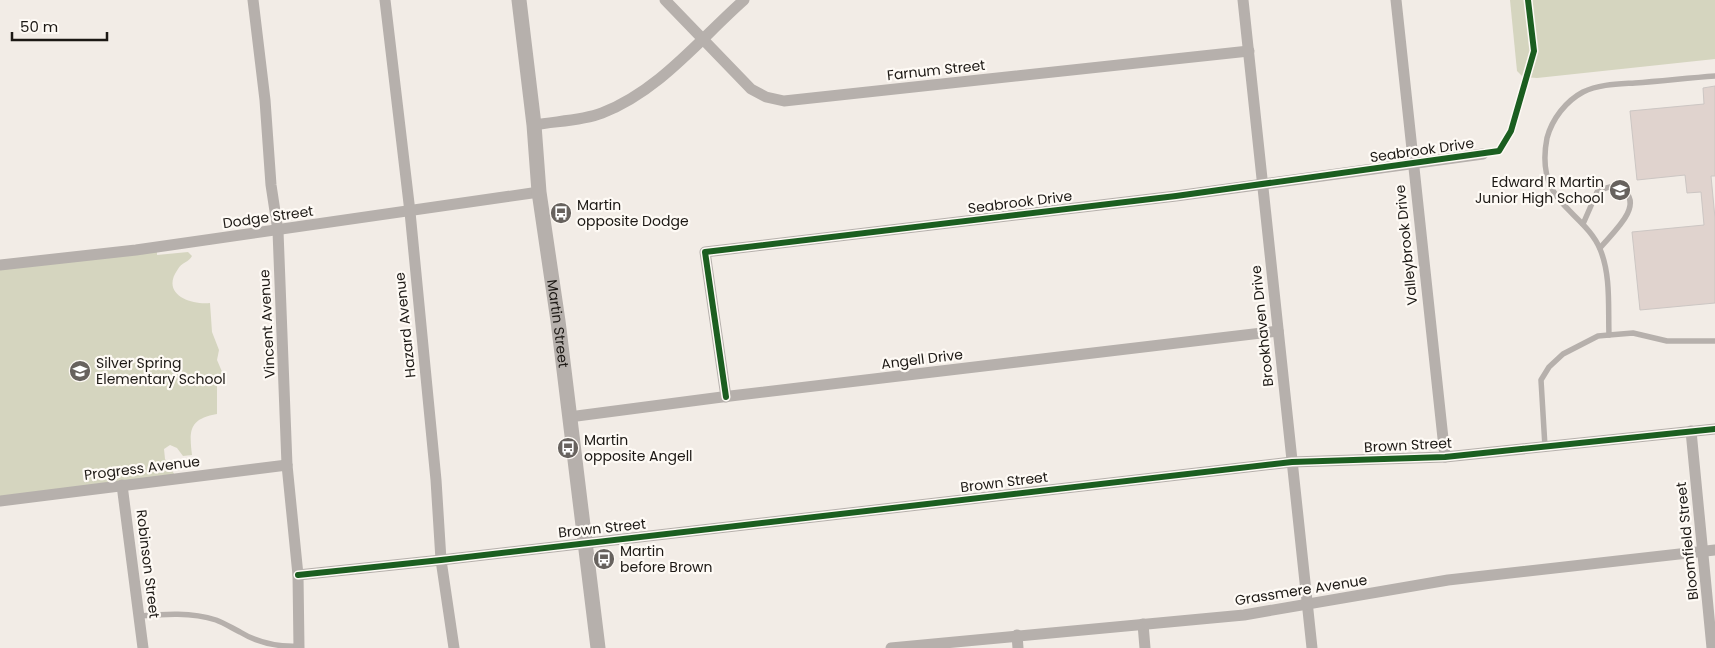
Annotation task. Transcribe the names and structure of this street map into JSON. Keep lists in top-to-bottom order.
{
  "streets": {
    "street": [
      "Farnum Street",
      "Seabrook Drive",
      "Dodge Street",
      "Valleybrook Drive",
      "Vincent Avenue",
      "Martin Street",
      "Hazard Avenue",
      "Brookhaven Drive",
      "Angell Drive",
      "Brown Street",
      "Progress Avenue",
      "Bloomfield Street",
      "Robinson Street",
      "Grassmere Avenue"
    ]
  },
  "crossings": [
    ["Farnum Street", "Brookhaven Drive"],
    ["Seabrook Drive", "Valleybrook Drive"],
    ["Seabrook Drive", "Brookhaven Drive"],
    ["Seabrook Drive", "Angell Drive"],
    ["Dodge Street", "Vincent Avenue"],
    ["Dodge Street", "Martin Street"],
    ["Dodge Street", "Hazard Avenue"],
    ["Valleybrook Drive", "Brown Street"],
    ["Vincent Avenue", "Brown Street"],
    ["Vincent Avenue", "Progress Avenue"],
    ["Martin Street", "Angell Drive"],
    ["Martin Street", "Brown Street"],
    ["Hazard Avenue", "Brown Street"],
    ["Brookhaven Drive", "Angell Drive"],
    ["Brookhaven Drive", "Brown Street"],
    ["Brookhaven Drive", "Grassmere Avenue"],
    ["Brown Street", "Bloomfield Street"],
    ["Progress Avenue", "Robinson Street"],
    ["Bloomfield Street", "Grassmere Avenue"]
  ],
  "places": {
    "school or university": ["Edward R Martin Junior High School", "Silver Spring Elementary School"],
    "bus stop": ["Martin opposite Dodge", "Martin opposite Angell", "Martin before Brown"]
  },
  "scale_bar": "50 m"
}
